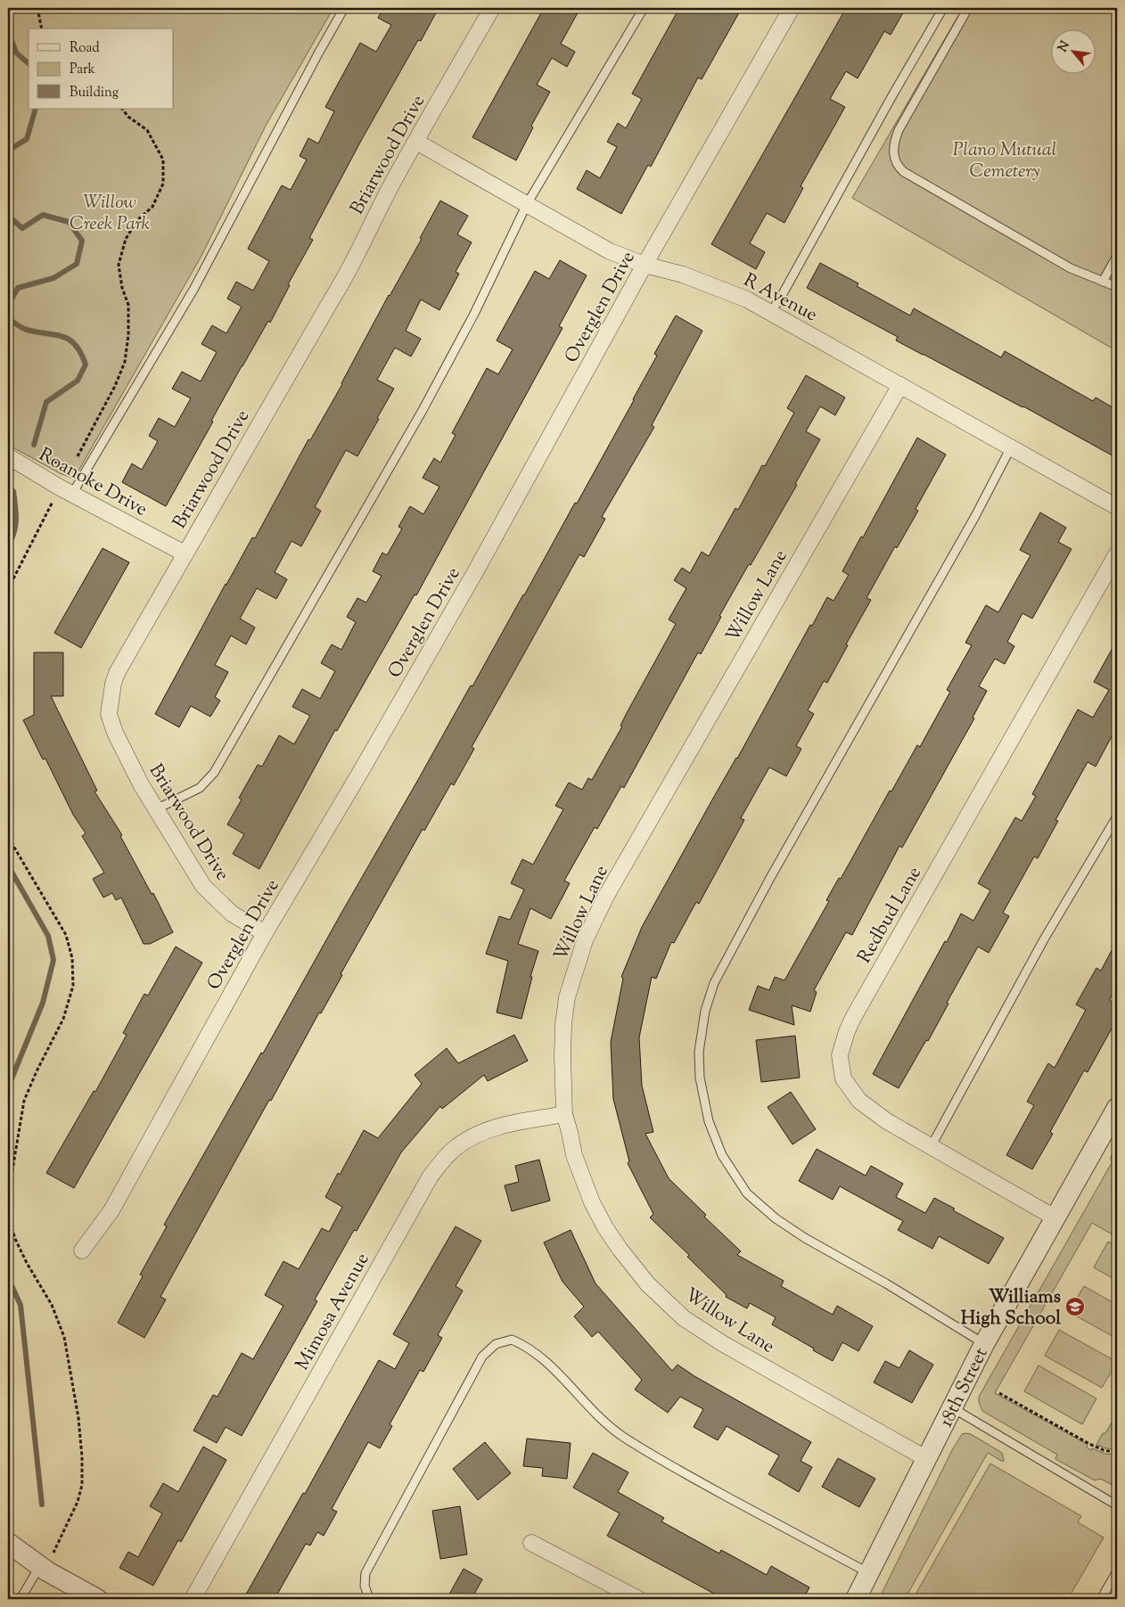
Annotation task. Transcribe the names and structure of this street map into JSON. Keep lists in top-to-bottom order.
{
  "streets": {
    "street": [
      "Briarwood Drive",
      "R Avenue",
      "Overglen Drive",
      "Roanoke Drive",
      "Willow Lane",
      "Redbud Lane",
      "Mimosa Avenue",
      "18th Street"
    ]
  },
  "crossings": [
    ["Briarwood Drive", "R Avenue"],
    ["Briarwood Drive", "Overglen Drive"],
    ["Briarwood Drive", "Roanoke Drive"],
    ["R Avenue", "Overglen Drive"],
    ["R Avenue", "Willow Lane"],
    ["Willow Lane", "Mimosa Avenue"],
    ["Willow Lane", "18th Street"],
    ["Redbud Lane", "18th Street"]
  ],
  "parks": ["Plano Mutual Cemetery", "Willow Creek Park"],
  "places": {
    "school or university": ["Williams High School"]
  },
  "legend": ["Road", "Park", "Building"],
  "north": "top left"
}
